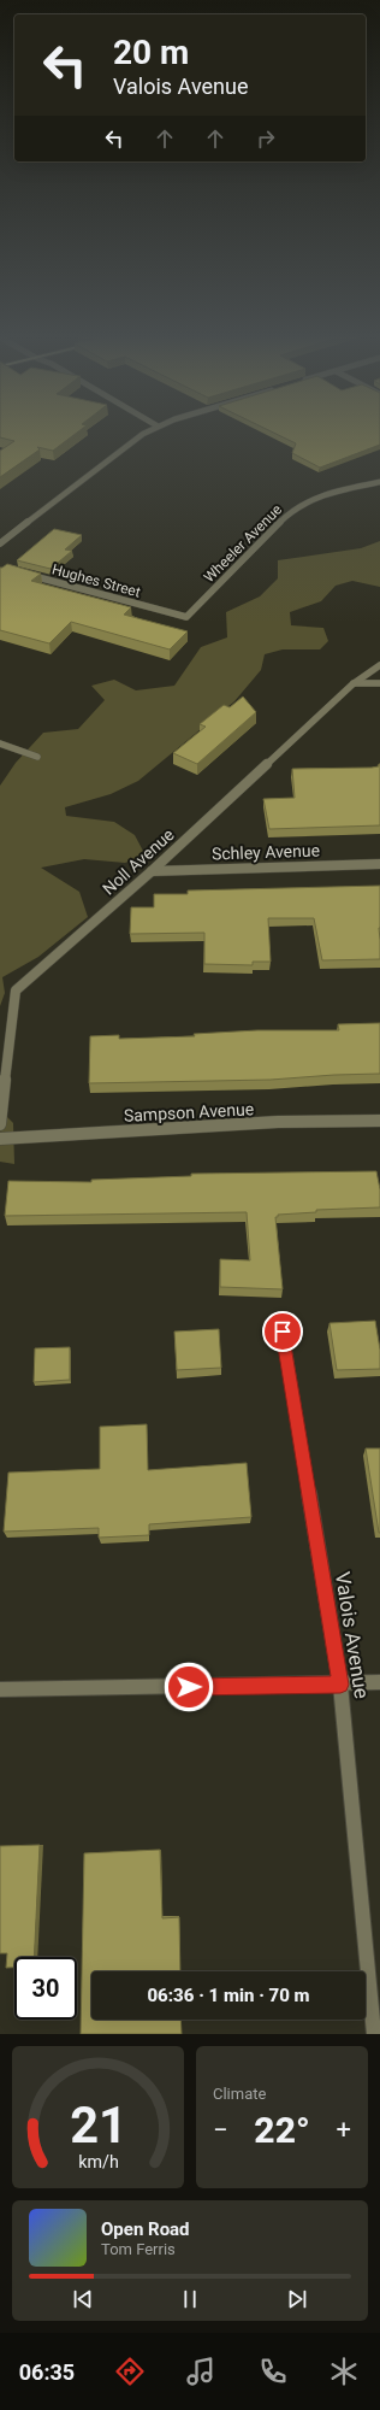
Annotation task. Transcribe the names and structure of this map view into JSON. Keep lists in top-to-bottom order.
{
  "streets": {
    "street": [
      "Wheeler Avenue",
      "Hughes Street",
      "Schley Avenue",
      "Noll Avenue",
      "Sampson Avenue",
      "Valois Avenue"
    ]
  },
  "crossings": [
    ["Wheeler Avenue", "Hughes Street"],
    ["Schley Avenue", "Noll Avenue"]
  ],
  "page": {
    "turn": ["20 m", "Valois Avenue"],
    "limit": "30",
    "trip": "06:36 · 1 min · 70 m",
    "tile": "Climate",
    "heat": ["−", "22°", "+"],
    "song": ["Open Road", "Tom Ferris"],
    "tabs": "06:35",
    "gauge": ["21", "km/h"]
  }
}
